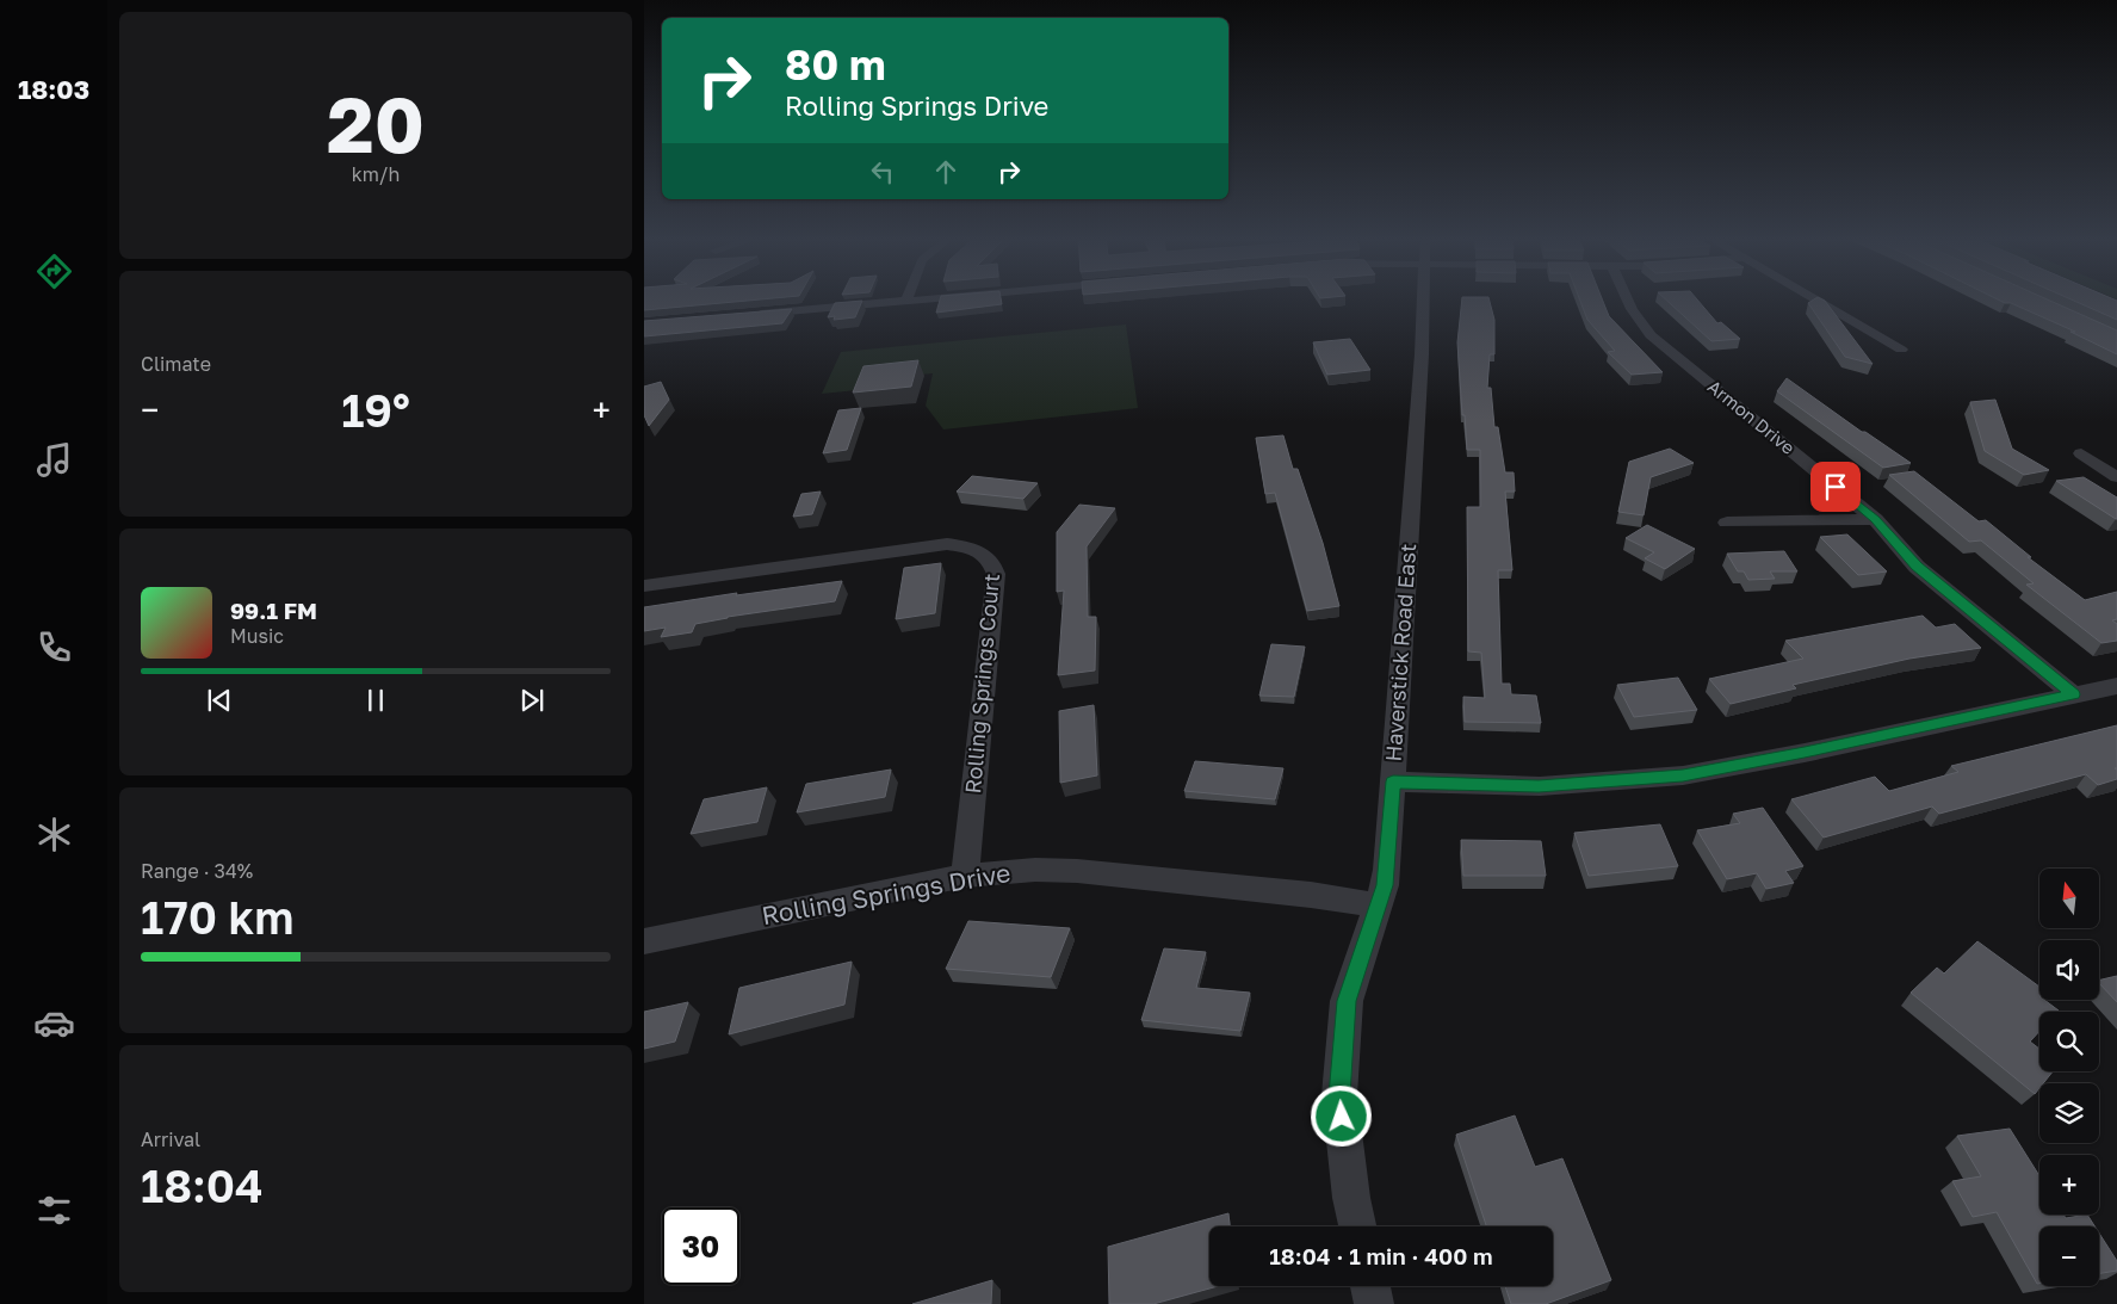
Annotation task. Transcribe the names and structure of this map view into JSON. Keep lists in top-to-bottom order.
{
  "streets": {
    "street": [
      "Armon Drive",
      "Haverstick Road East",
      "Rolling Springs Court",
      "Rolling Springs Drive"
    ]
  },
  "crossings": [
    ["Haverstick Road East", "Rolling Springs Drive"],
    ["Rolling Springs Court", "Rolling Springs Drive"]
  ],
  "north": "top",
  "page": {
    "tabs": "18:03",
    "tile": [
      ["20", "km/h"],
      "Climate",
      ["Range · 34%", "170 km"],
      ["Arrival", "18:04"]
    ],
    "turn": ["80 m", "Rolling Springs Drive"],
    "heat": ["−", "19°", "+"],
    "song": ["99.1 FM", "Music"],
    "map_buttons": ["+", "−"],
    "limit": "30",
    "trip": "18:04 · 1 min · 400 m"
  }
}
